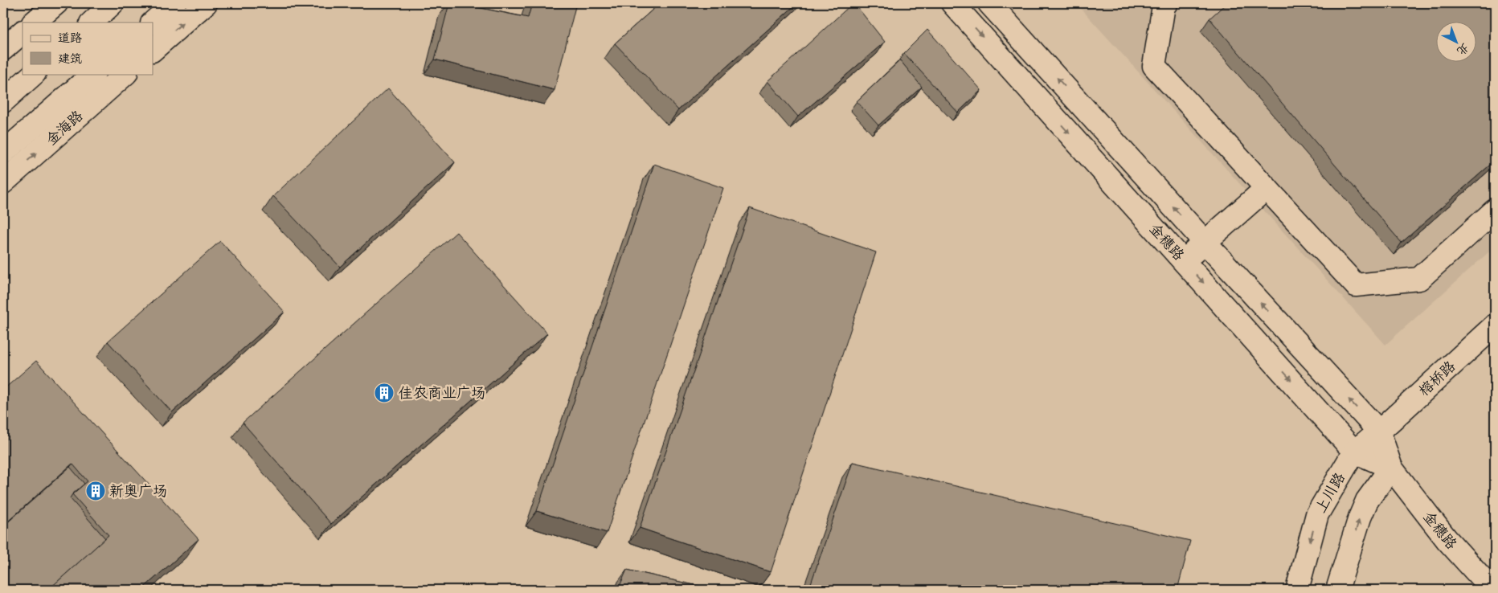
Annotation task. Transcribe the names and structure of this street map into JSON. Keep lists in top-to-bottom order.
{
  "streets": {
    "main road": [
      "金海路",
      "金穗路",
      "榕桥路",
      "上川路"
    ]
  },
  "crossings": [
    ["金穗路", "榕桥路"],
    ["金穗路", "上川路"],
    ["榕桥路", "上川路"]
  ],
  "places": {
    "building": ["佳农商业广场", "新奥广场"]
  },
  "legend": ["道路", "建筑"],
  "north": "bottom right"
}
